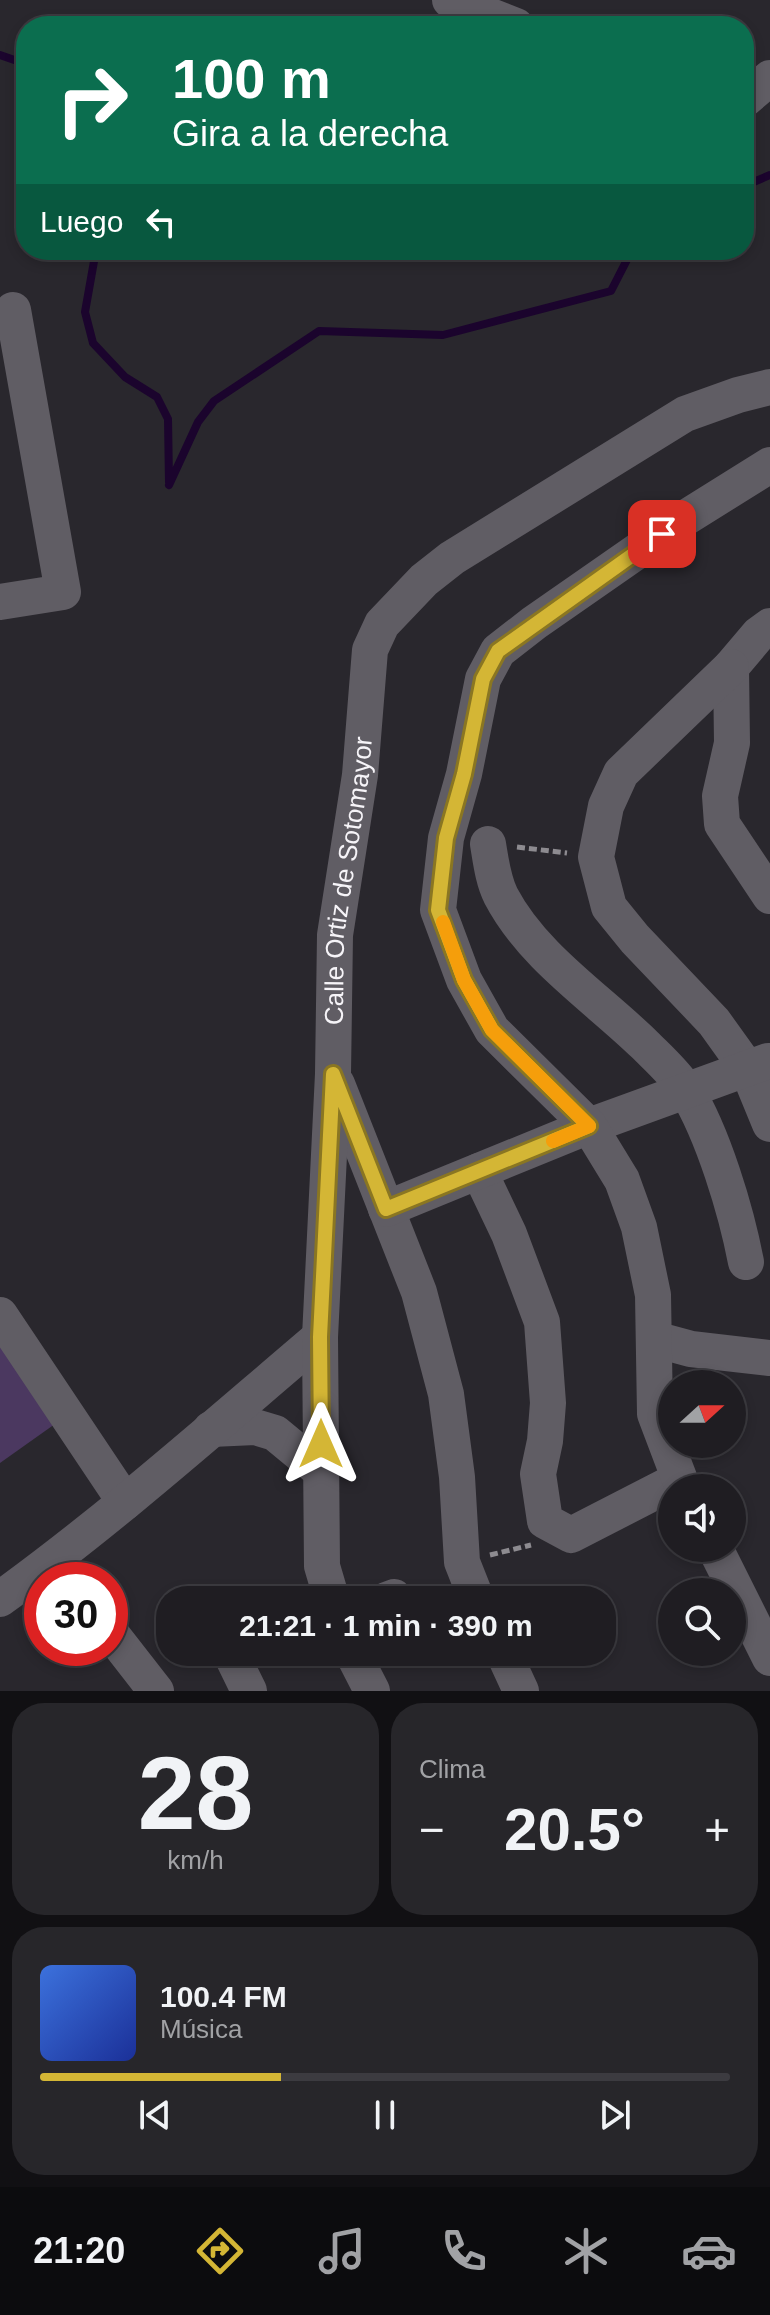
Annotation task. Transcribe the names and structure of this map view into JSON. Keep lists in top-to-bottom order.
{
  "streets": {
    "street": ["Calle Ortiz de Sotomayor"]
  },
  "north": "right",
  "page": {
    "turn": ["100 m", "Gira a la derecha"],
    "then": "Luego",
    "limit": "30",
    "trip": "21:21 · 1 min · 390 m",
    "tile": [
      ["28", "km/h"],
      "Clima"
    ],
    "heat": ["−", "20.5°", "+"],
    "song": ["100.4 FM", "Música"],
    "tabs": "21:20"
  }
}
